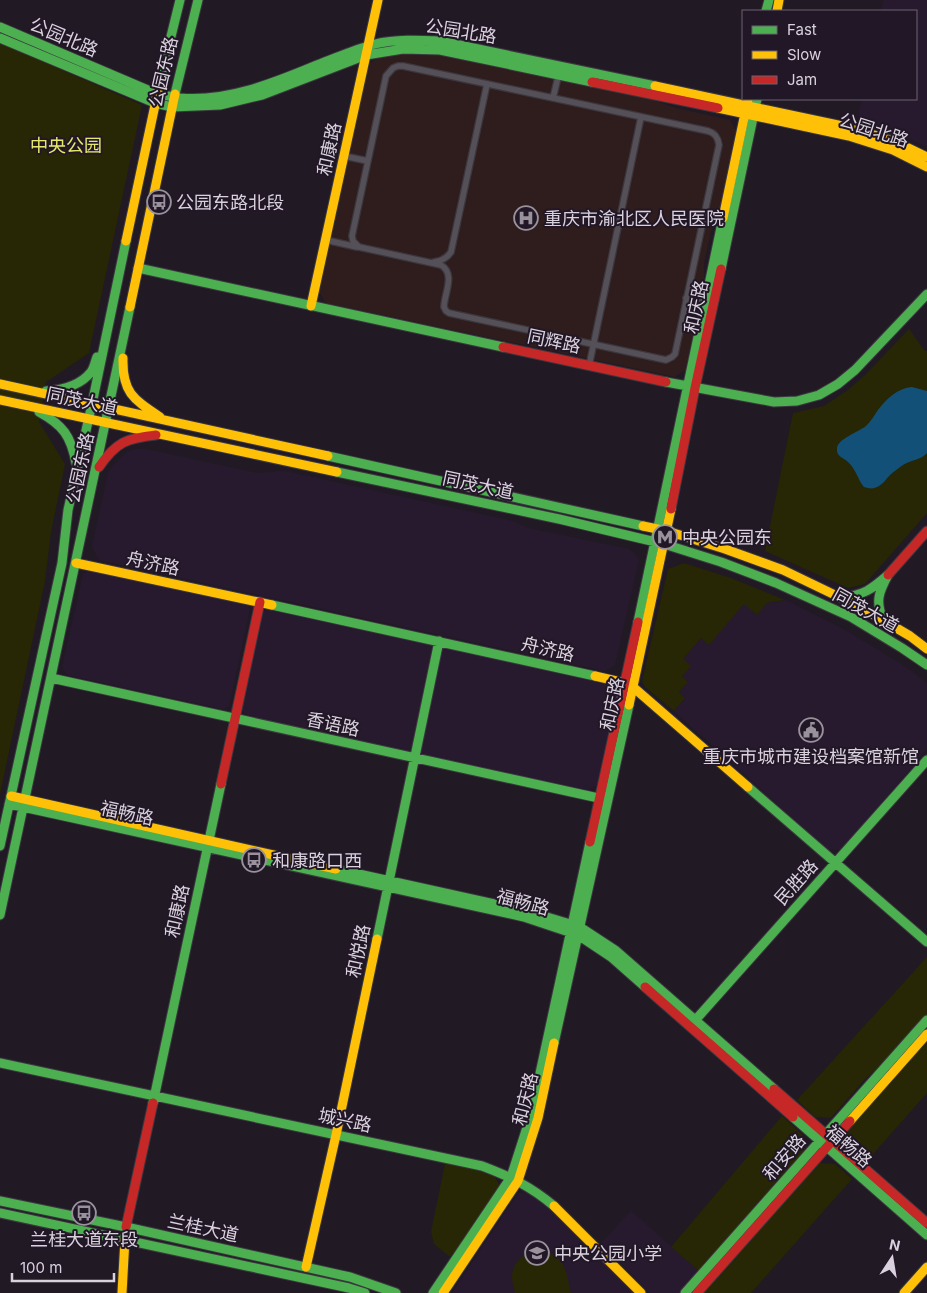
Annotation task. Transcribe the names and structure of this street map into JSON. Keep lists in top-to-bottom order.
{
  "streets": {
    "main road": [
      "公园北路",
      "公园东路",
      "和康路",
      "和庆路",
      "同辉路",
      "同茂大道",
      "舟济路",
      "香语路",
      "福畅路",
      "民胜路",
      "和悦路",
      "城兴路",
      "和安路",
      "兰桂大道"
    ]
  },
  "crossings": [
    ["公园北路", "公园东路"],
    ["公园北路", "和康路"],
    ["公园北路", "和庆路"],
    ["公园东路", "同辉路"],
    ["公园东路", "同茂大道"],
    ["公园东路", "舟济路"],
    ["公园东路", "香语路"],
    ["公园东路", "福畅路"],
    ["和康路", "同辉路"],
    ["和康路", "舟济路"],
    ["和康路", "香语路"],
    ["和康路", "福畅路"],
    ["和康路", "城兴路"],
    ["和康路", "兰桂大道"],
    ["和庆路", "同辉路"],
    ["和庆路", "同茂大道"],
    ["和庆路", "舟济路"],
    ["和庆路", "香语路"],
    ["和庆路", "福畅路"],
    ["和庆路", "城兴路"],
    ["舟济路", "民胜路"],
    ["舟济路", "和悦路"],
    ["香语路", "和悦路"],
    ["福畅路", "民胜路"],
    ["福畅路", "和悦路"],
    ["福畅路", "和安路"],
    ["和悦路", "城兴路"],
    ["和悦路", "兰桂大道"]
  ],
  "parks": ["中央公园"],
  "places": {
    "bus stop": ["公园东路北段", "和康路口西", "兰桂大道东段"],
    "hospital": ["重庆市渝北区人民医院"],
    "metro station": ["中央公园东"],
    "public building": ["重庆市城市建设档案馆新馆"],
    "school or university": ["中央公园小学"]
  },
  "legend": ["Fast", "Slow", "Jam"],
  "scale_bar": "100 m",
  "north": "top"
}
